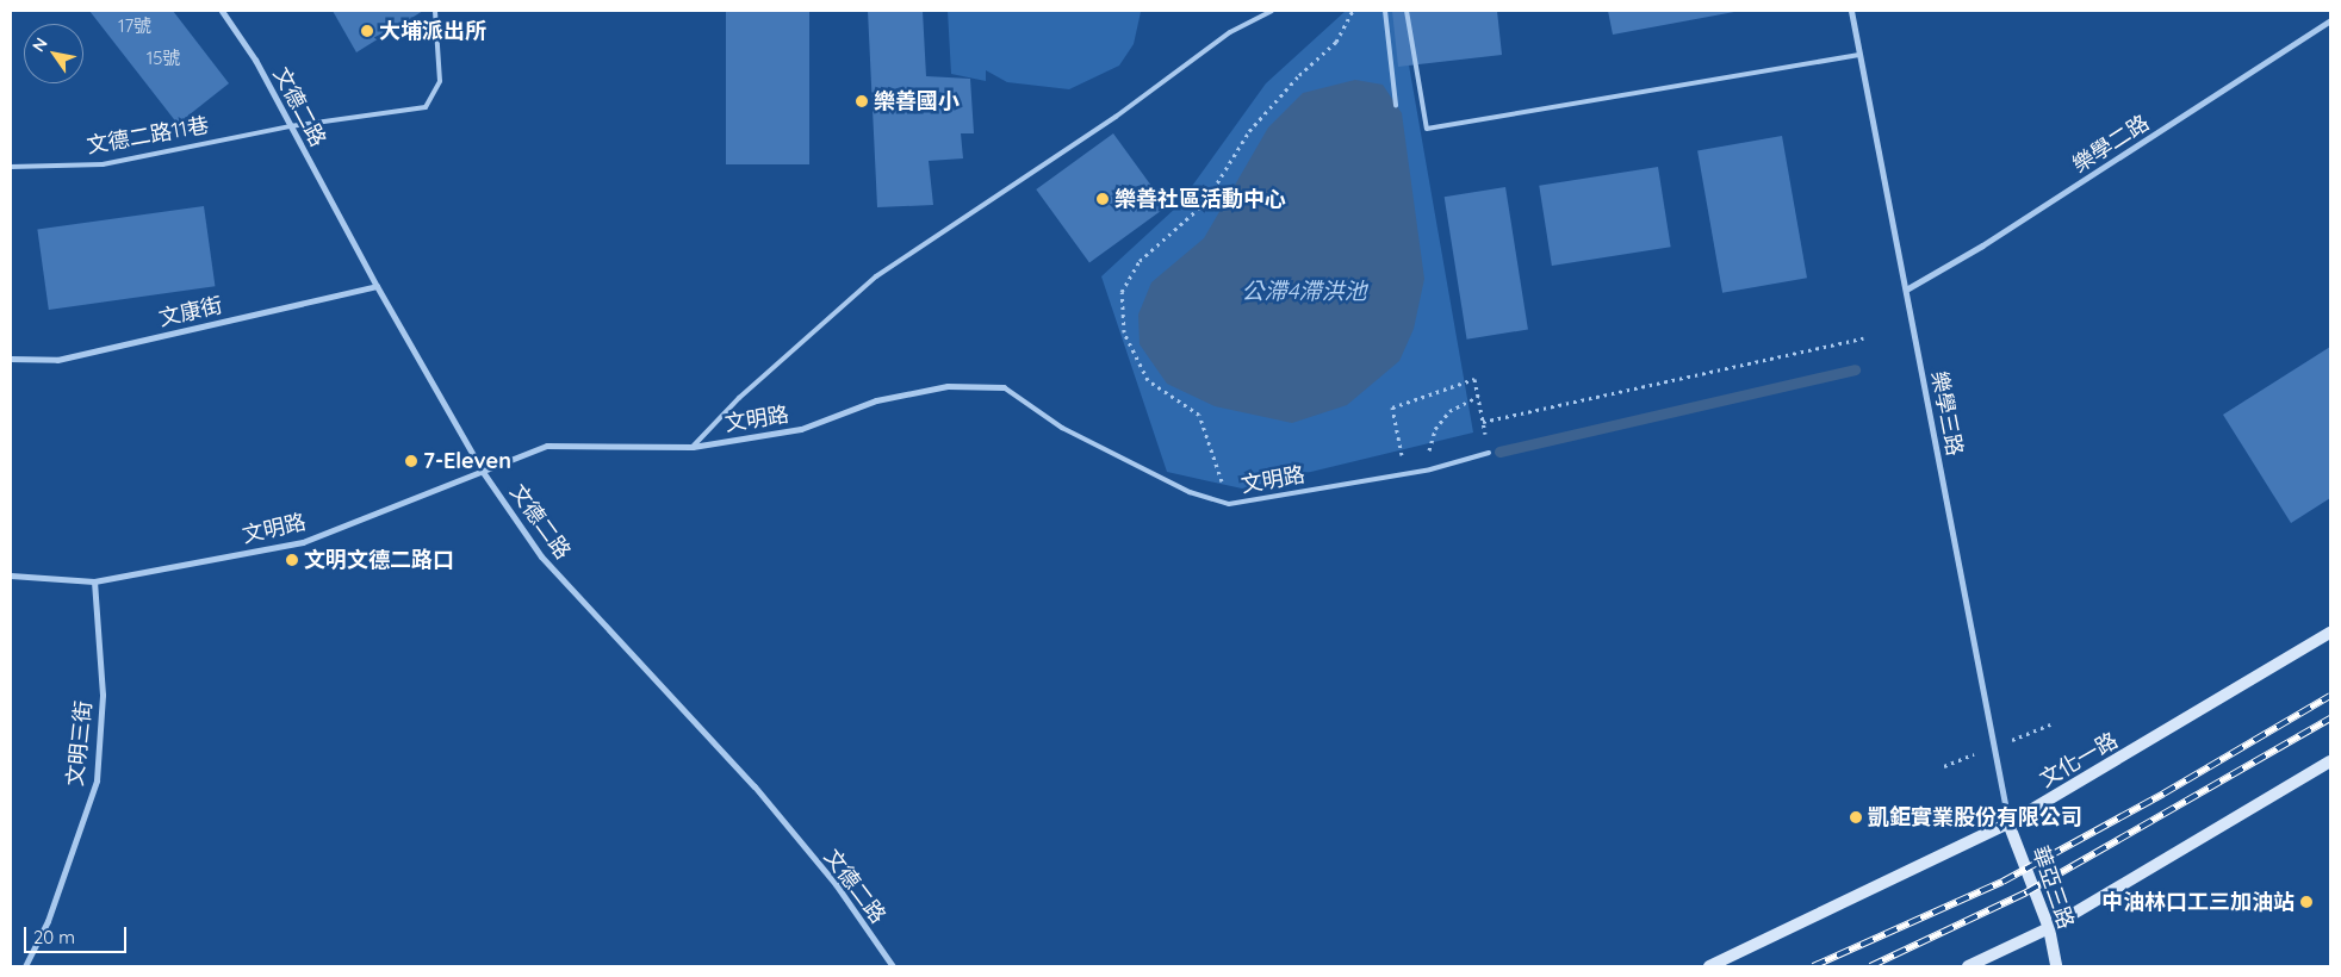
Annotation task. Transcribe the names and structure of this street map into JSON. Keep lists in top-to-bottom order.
{
  "streets": {
    "street": [
      "文德二路",
      "樂學二路",
      "文康街",
      "樂學三路",
      "文明路",
      "文明三街",
      "文化一路",
      "華亞三路"
    ],
    "lane": ["文德二路11巷"]
  },
  "crossings": [
    ["文德二路", "文德二路11巷"],
    ["文德二路", "文康街"],
    ["文德二路", "文明路"],
    ["樂學二路", "樂學三路"],
    ["樂學三路", "文化一路"],
    ["樂學三路", "華亞三路"],
    ["文明路", "文明三街"],
    ["文化一路", "華亞三路"]
  ],
  "water": ["公滯4滯洪池"],
  "places": [
    "大埔派出所",
    "樂善國小",
    "樂善社區活動中心",
    "7-Eleven",
    "文明文德二路口",
    "凱鉅實業股份有限公司",
    "中油林口工三加油站"
  ],
  "house_numbers": ["17號", "15號"],
  "scale_bar": "20 m",
  "north": "top left"
}
